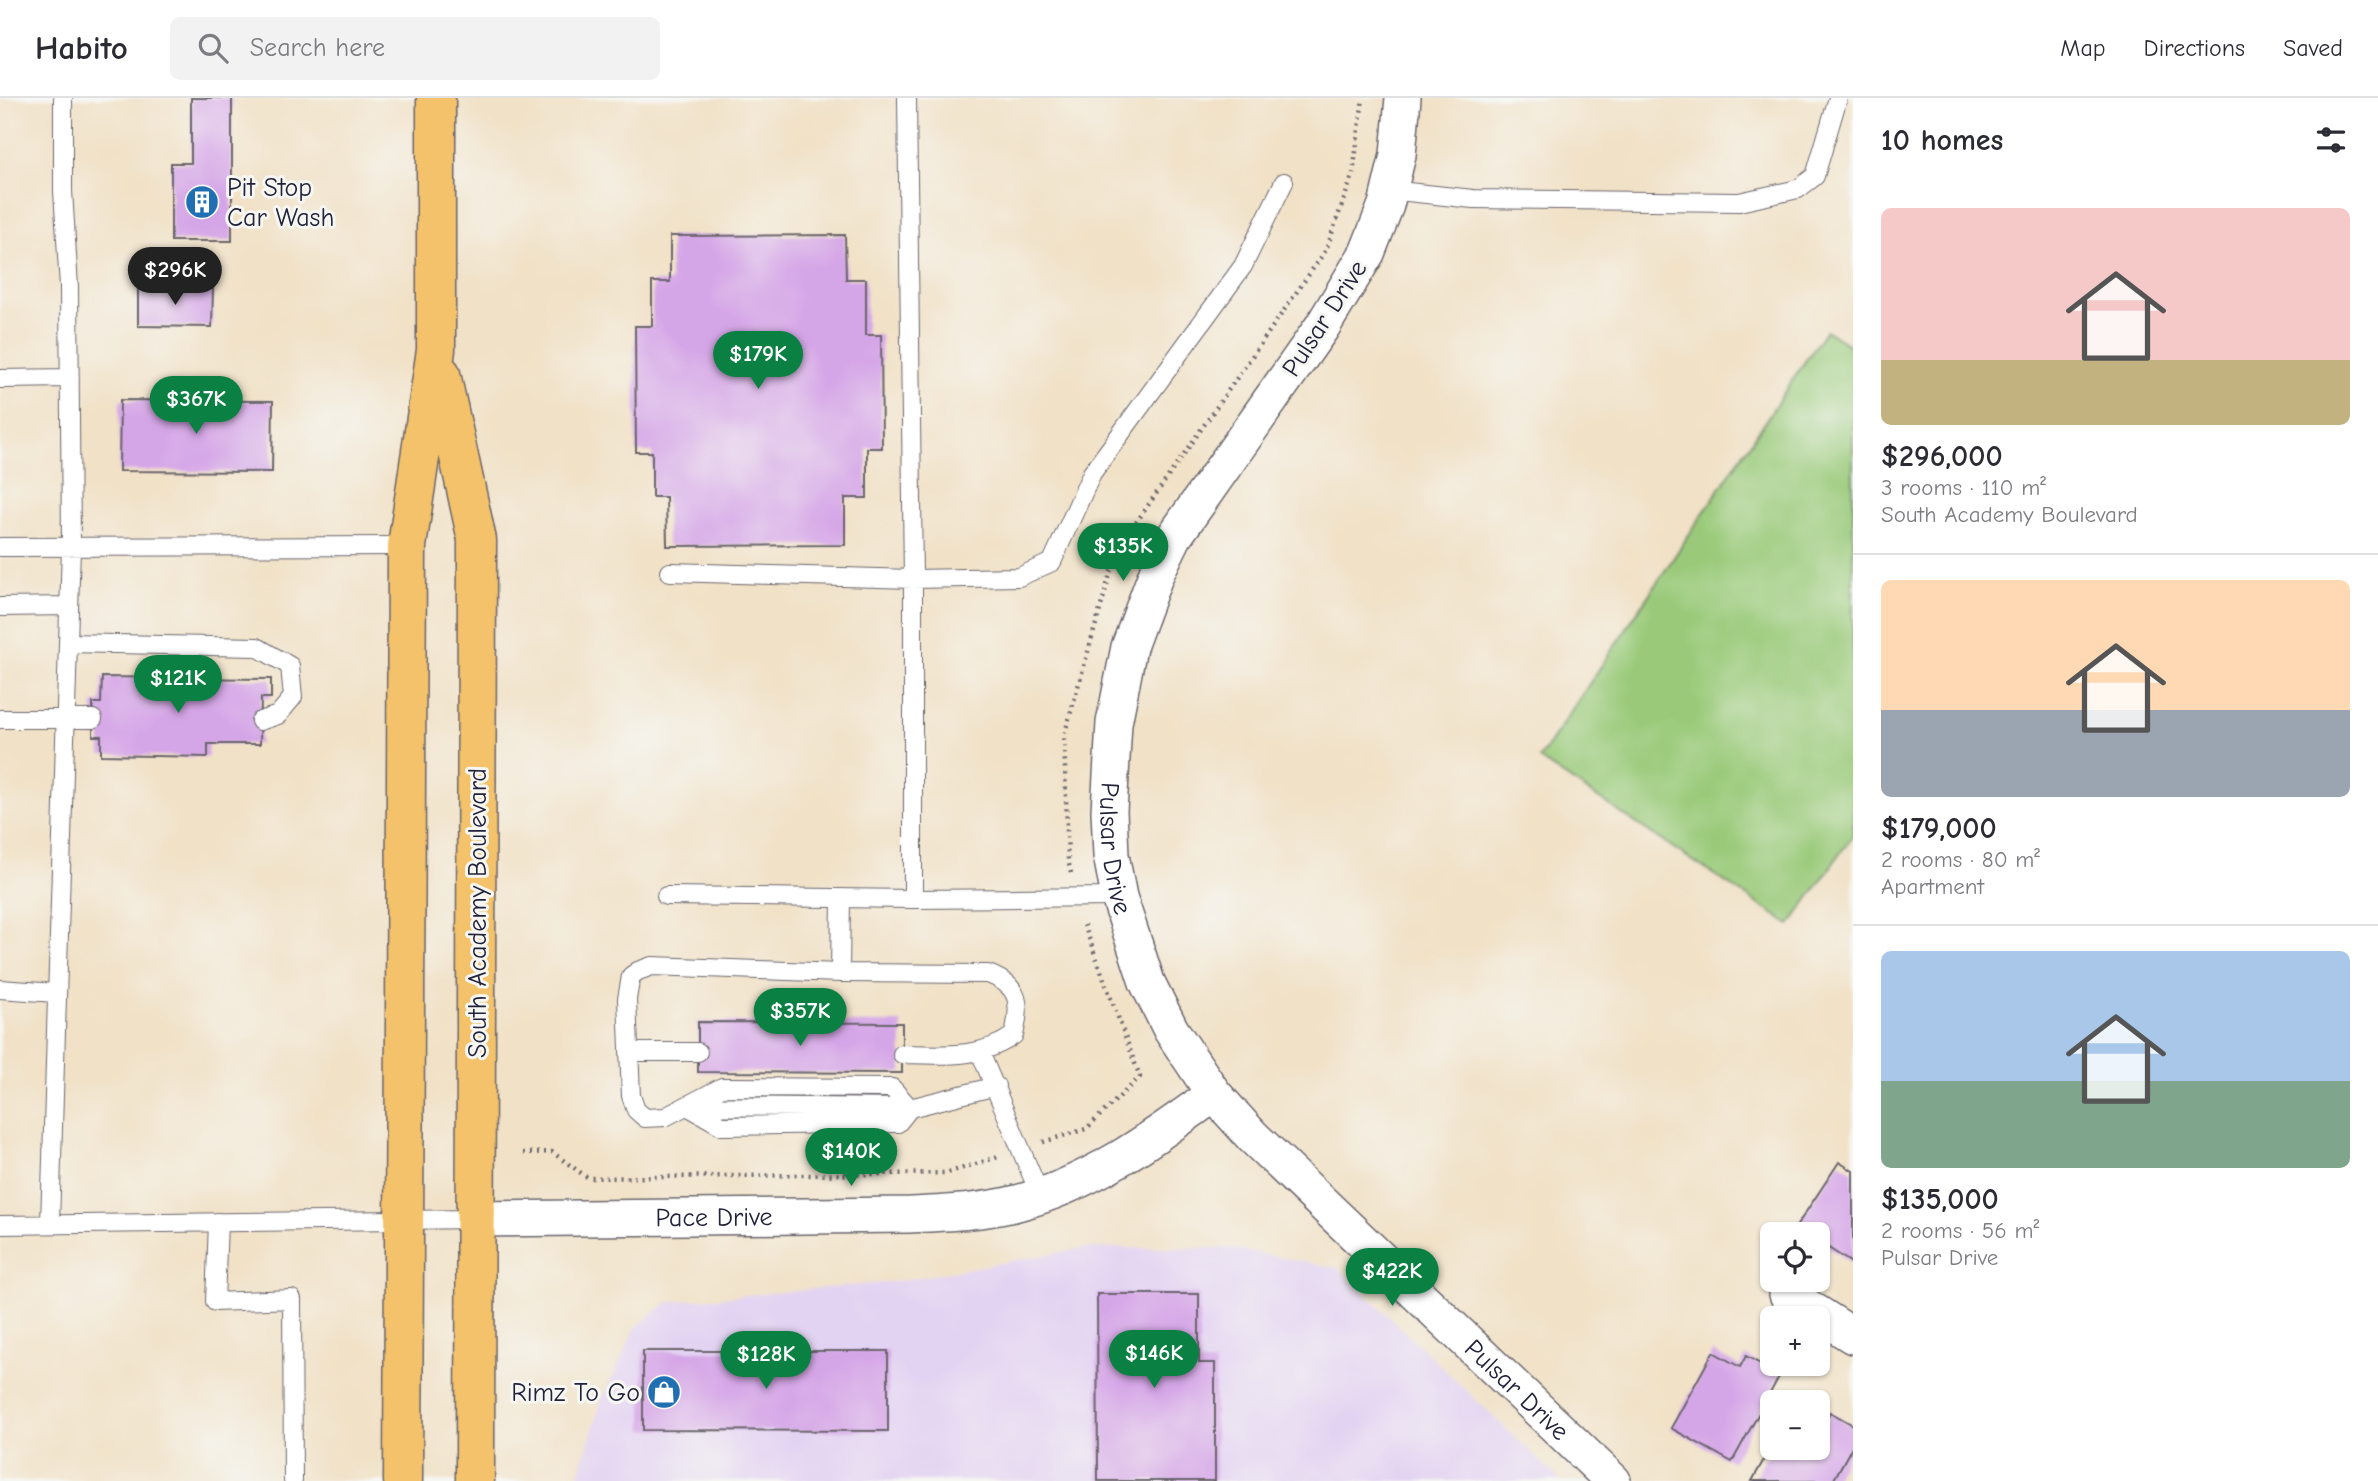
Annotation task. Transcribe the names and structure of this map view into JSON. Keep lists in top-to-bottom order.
{
  "streets": {
    "highway": ["South Academy Boulevard"],
    "street": ["Pulsar Drive", "Pace Drive"]
  },
  "crossings": [
    ["Pulsar Drive", "Pace Drive"],
    ["South Academy Boulevard", "Pace Drive"]
  ],
  "places": {
    "building": ["Pit Stop Car Wash"],
    "shop": ["Rimz To Go"]
  },
  "page": {
    "header": "Habito",
    "search": "Search here",
    "nav": ["Map", "Directions", "Saved"],
    "heading": "10 homes",
    "list": [
      {
        "name": "$296,000",
        "note": "3 rooms · 110 m² · South Academy Boulevard"
      },
      {
        "name": "$179,000",
        "note": "2 rooms · 80 m² · Apartment"
      },
      {
        "name": "$135,000",
        "note": "2 rooms · 56 m² · Pulsar Drive"
      }
    ],
    "price": [
      "$296K",
      "$179K",
      "$367K",
      "$135K",
      "$121K",
      "$357K",
      "$140K",
      "$422K",
      "$146K",
      "$128K"
    ],
    "map_buttons": ["+", "−"]
  }
}
